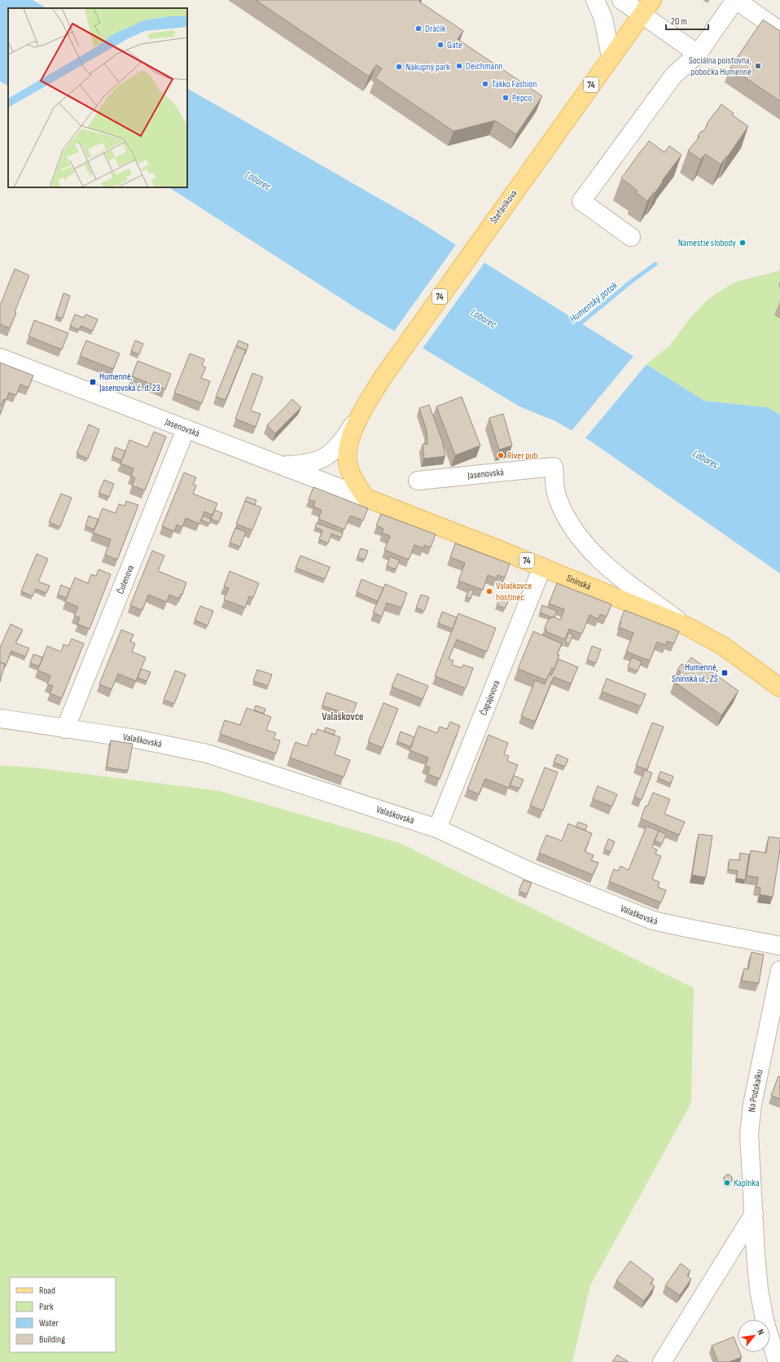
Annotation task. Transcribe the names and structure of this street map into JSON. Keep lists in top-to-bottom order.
{
  "streets": {
    "main road": ["74", "Štefánikova", "Sninská"],
    "street": [
      "Jasenovská",
      "Čulenova",
      "Čapajevova",
      "Valaškovská",
      "Na Podskalku"
    ]
  },
  "crossings": [
    ["74", "Štefánikova"],
    ["74", "Jasenovská"],
    ["74", "Sninská"],
    ["Jasenovská", "Čulenova"],
    ["Jasenovská", "Sninská"],
    ["Čulenova", "Valaškovská"],
    ["Sninská", "Čapajevova"],
    ["Čapajevova", "Valaškovská"]
  ],
  "districts": ["Valaškovce"],
  "water": ["Laborec", "Humenský potok"],
  "places": {
    "other": [
      "Dráčik",
      "Gate",
      "Deichmann",
      "Sociálna poisťovňa, pobočka Humenné",
      "Nákupný park",
      "Takko Fashion",
      "Pepco",
      "Námestie slobody",
      "River pub",
      "Valaškovce hostinec",
      "Kaplnka"
    ],
    "transit": ["Humenné, Jasenovská č. d. 23", "Humenné, Sninská ul., ZŠ"]
  },
  "legend": [
    "Road",
    "Park",
    "Water",
    "Building"
  ],
  "scale_bar": "20 m",
  "north": "top right"
}
